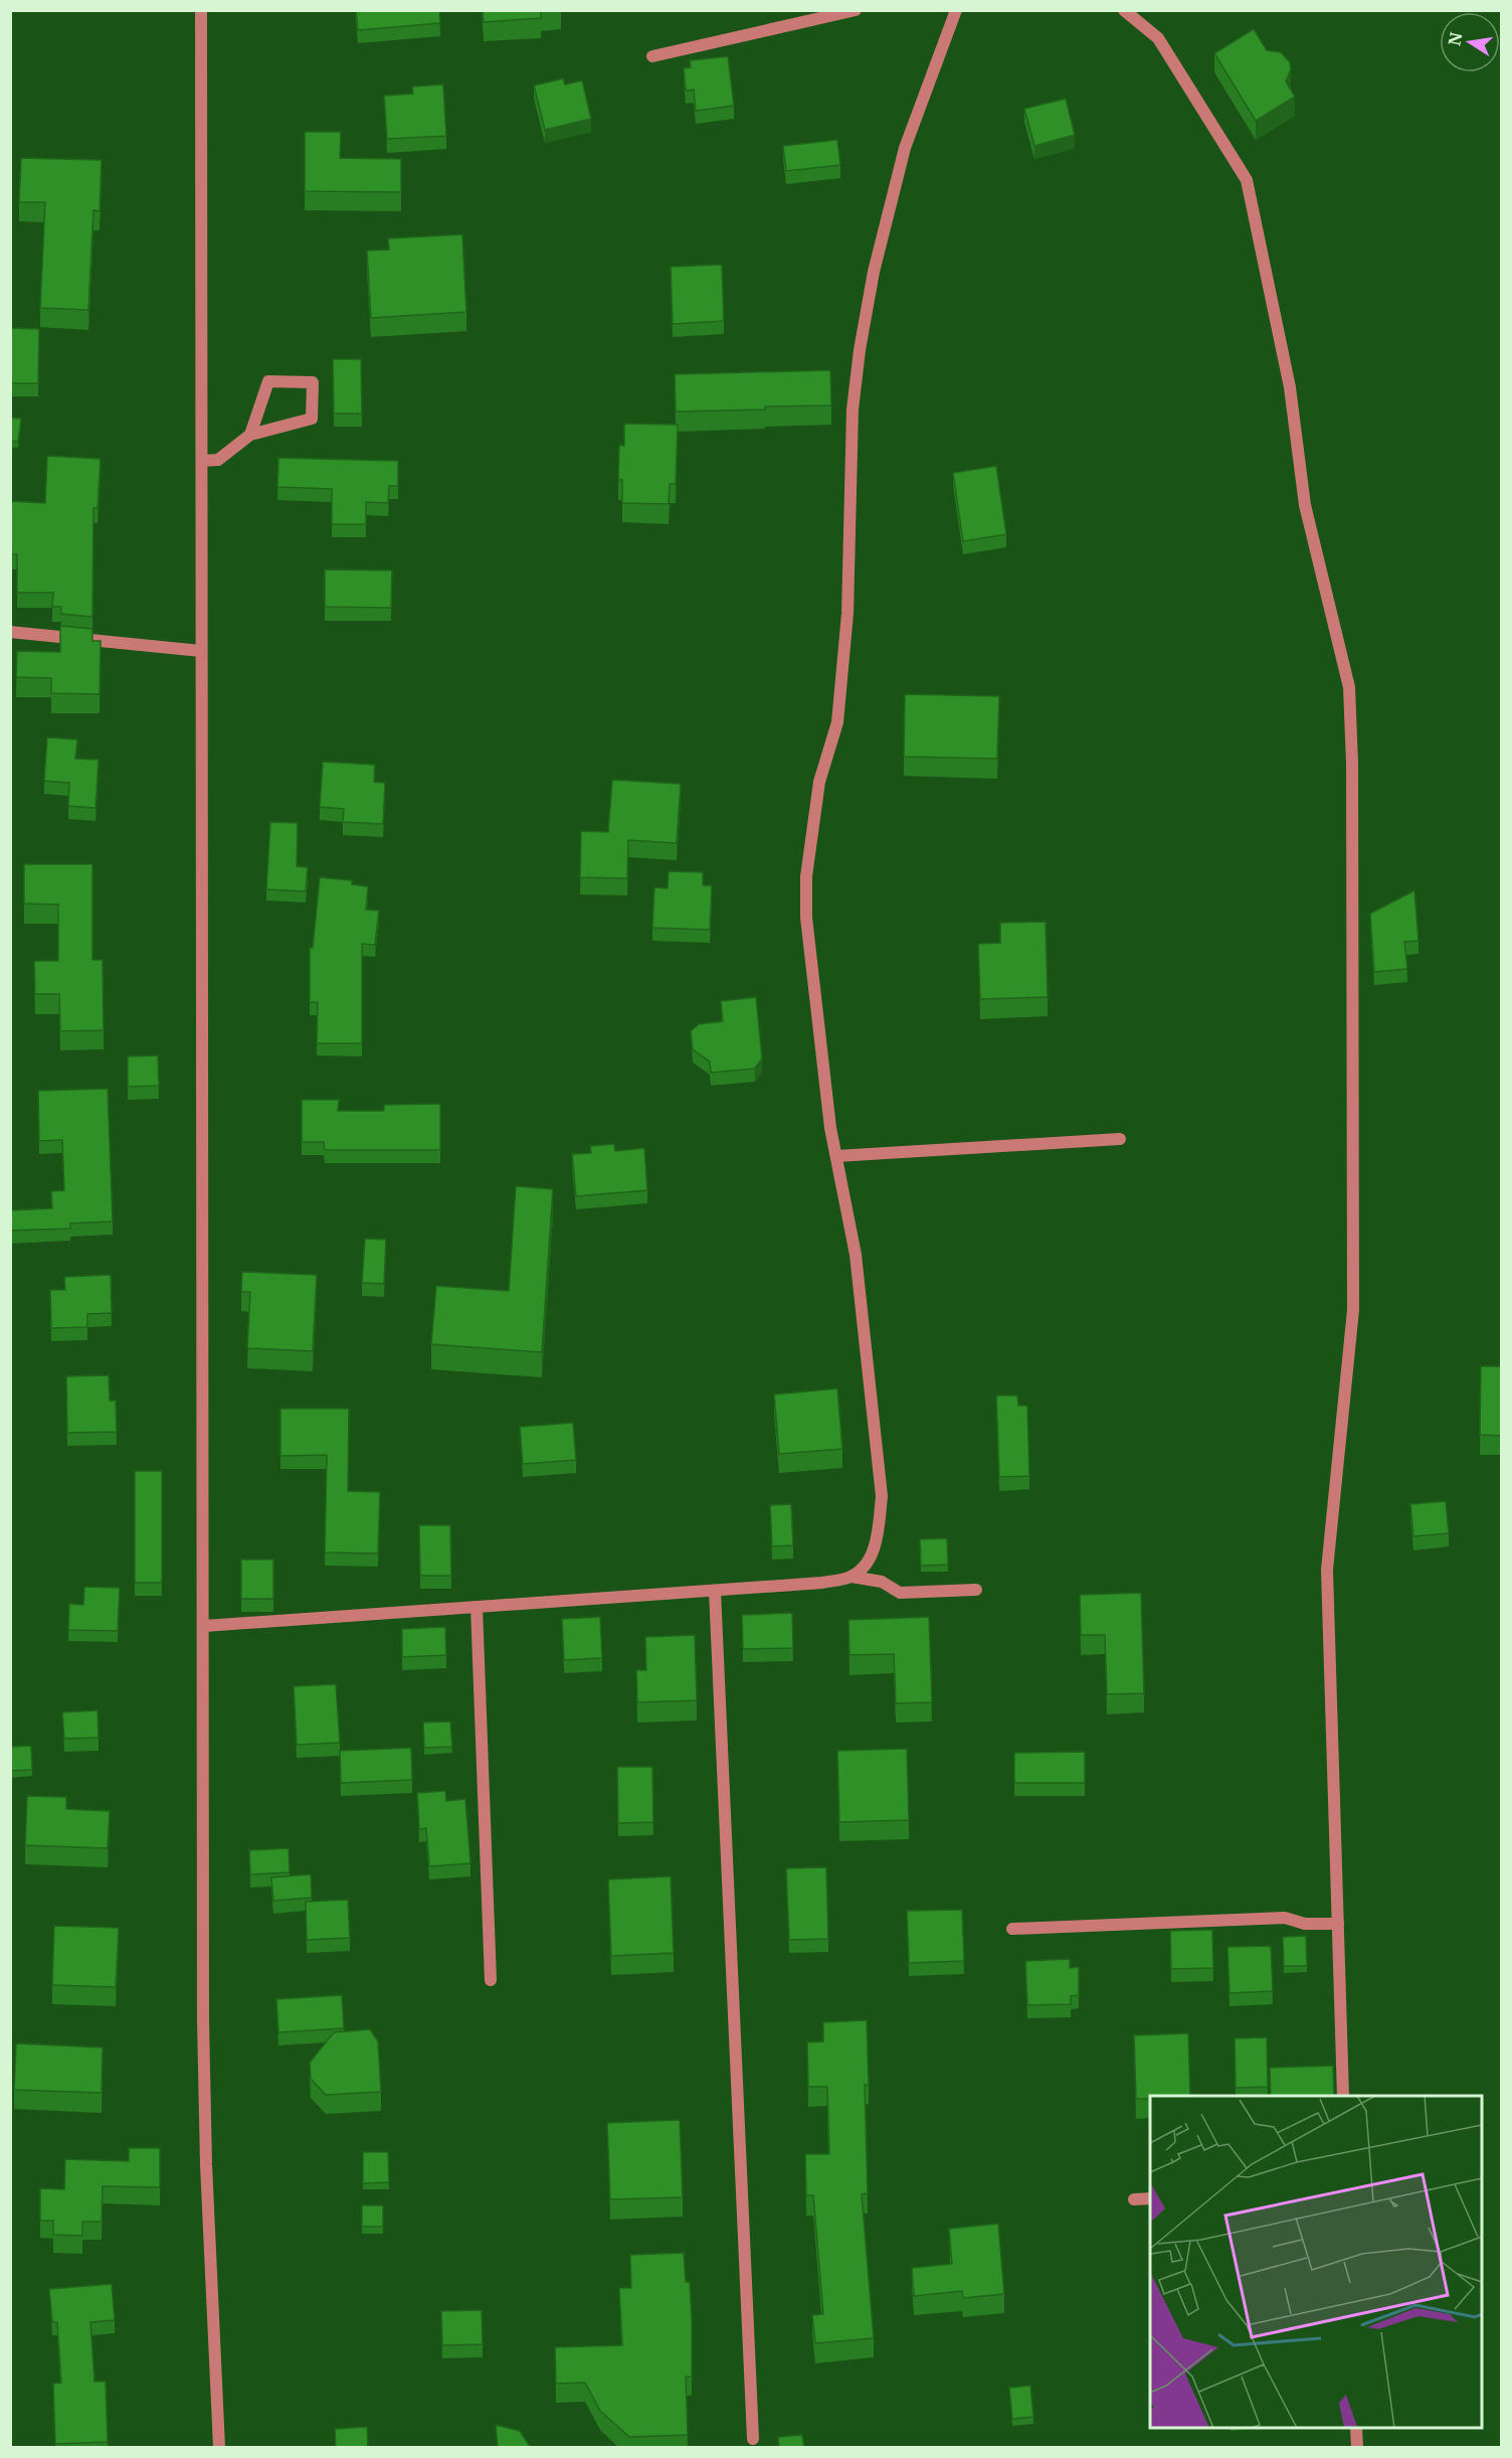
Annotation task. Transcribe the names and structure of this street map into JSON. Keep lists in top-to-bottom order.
{
  "north": "left"
}
